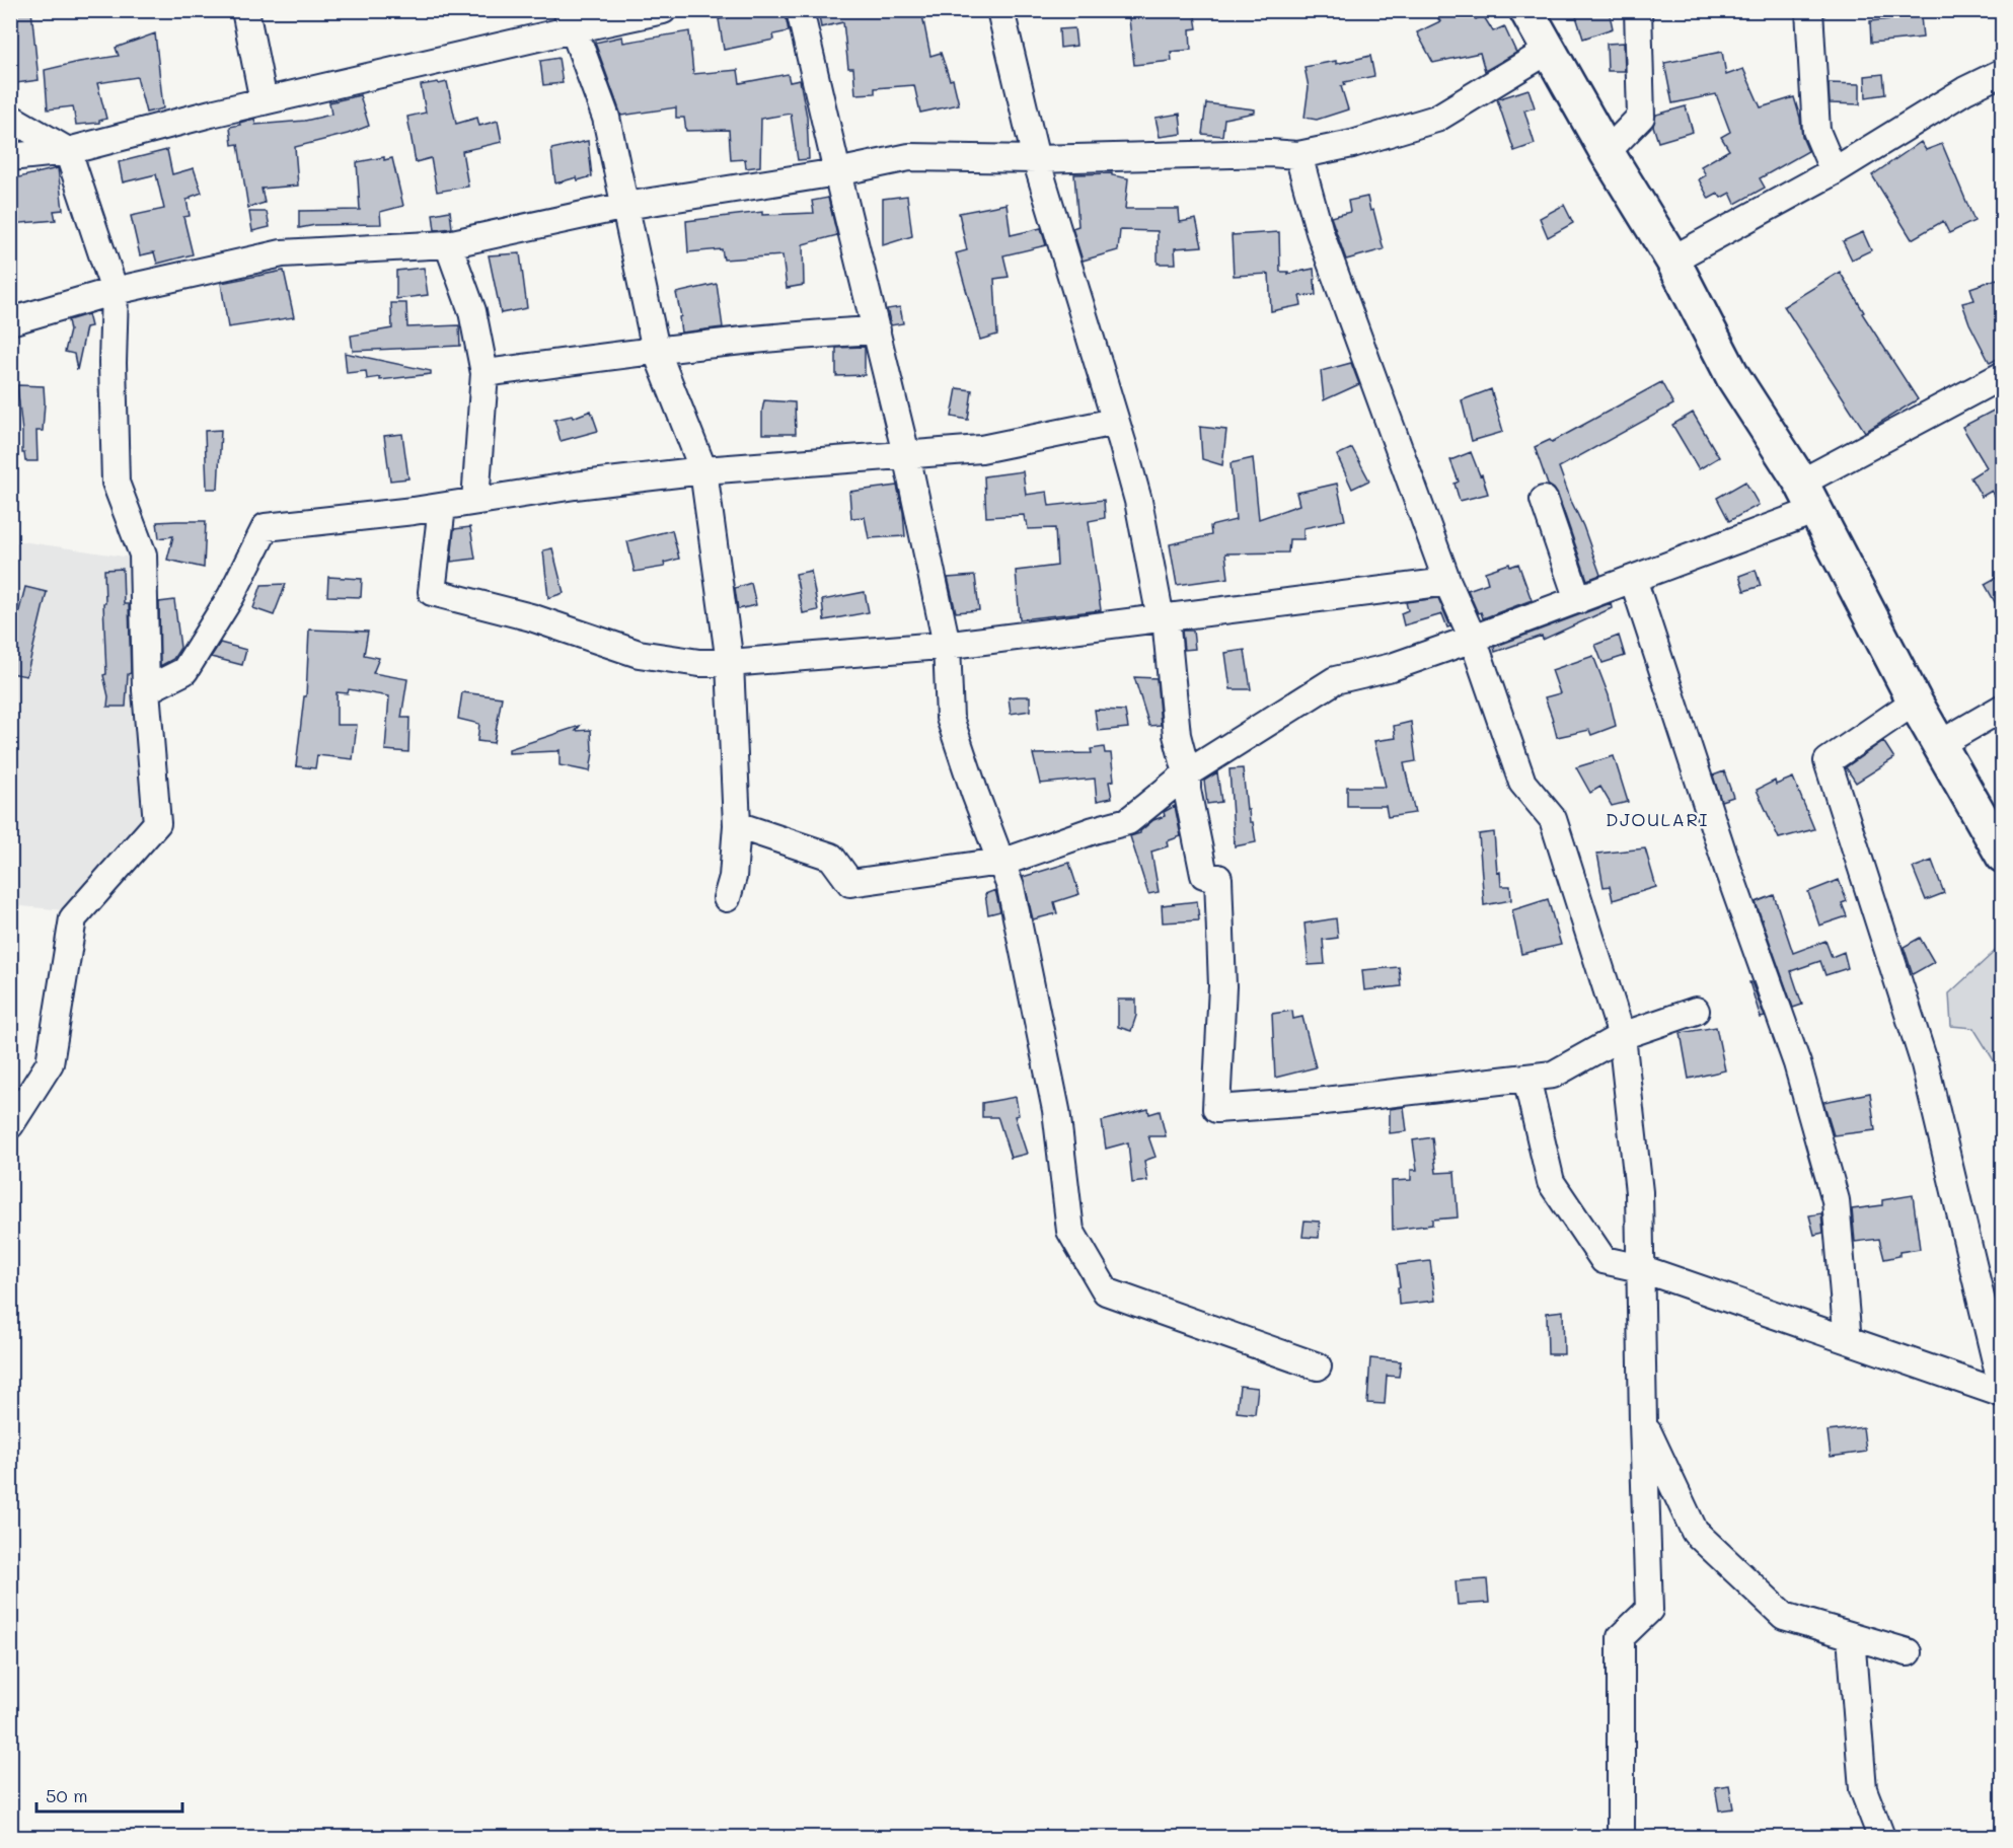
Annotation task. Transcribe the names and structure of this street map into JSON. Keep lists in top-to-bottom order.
{
  "districts": ["DJOULARI"],
  "scale_bar": "50 m"
}
